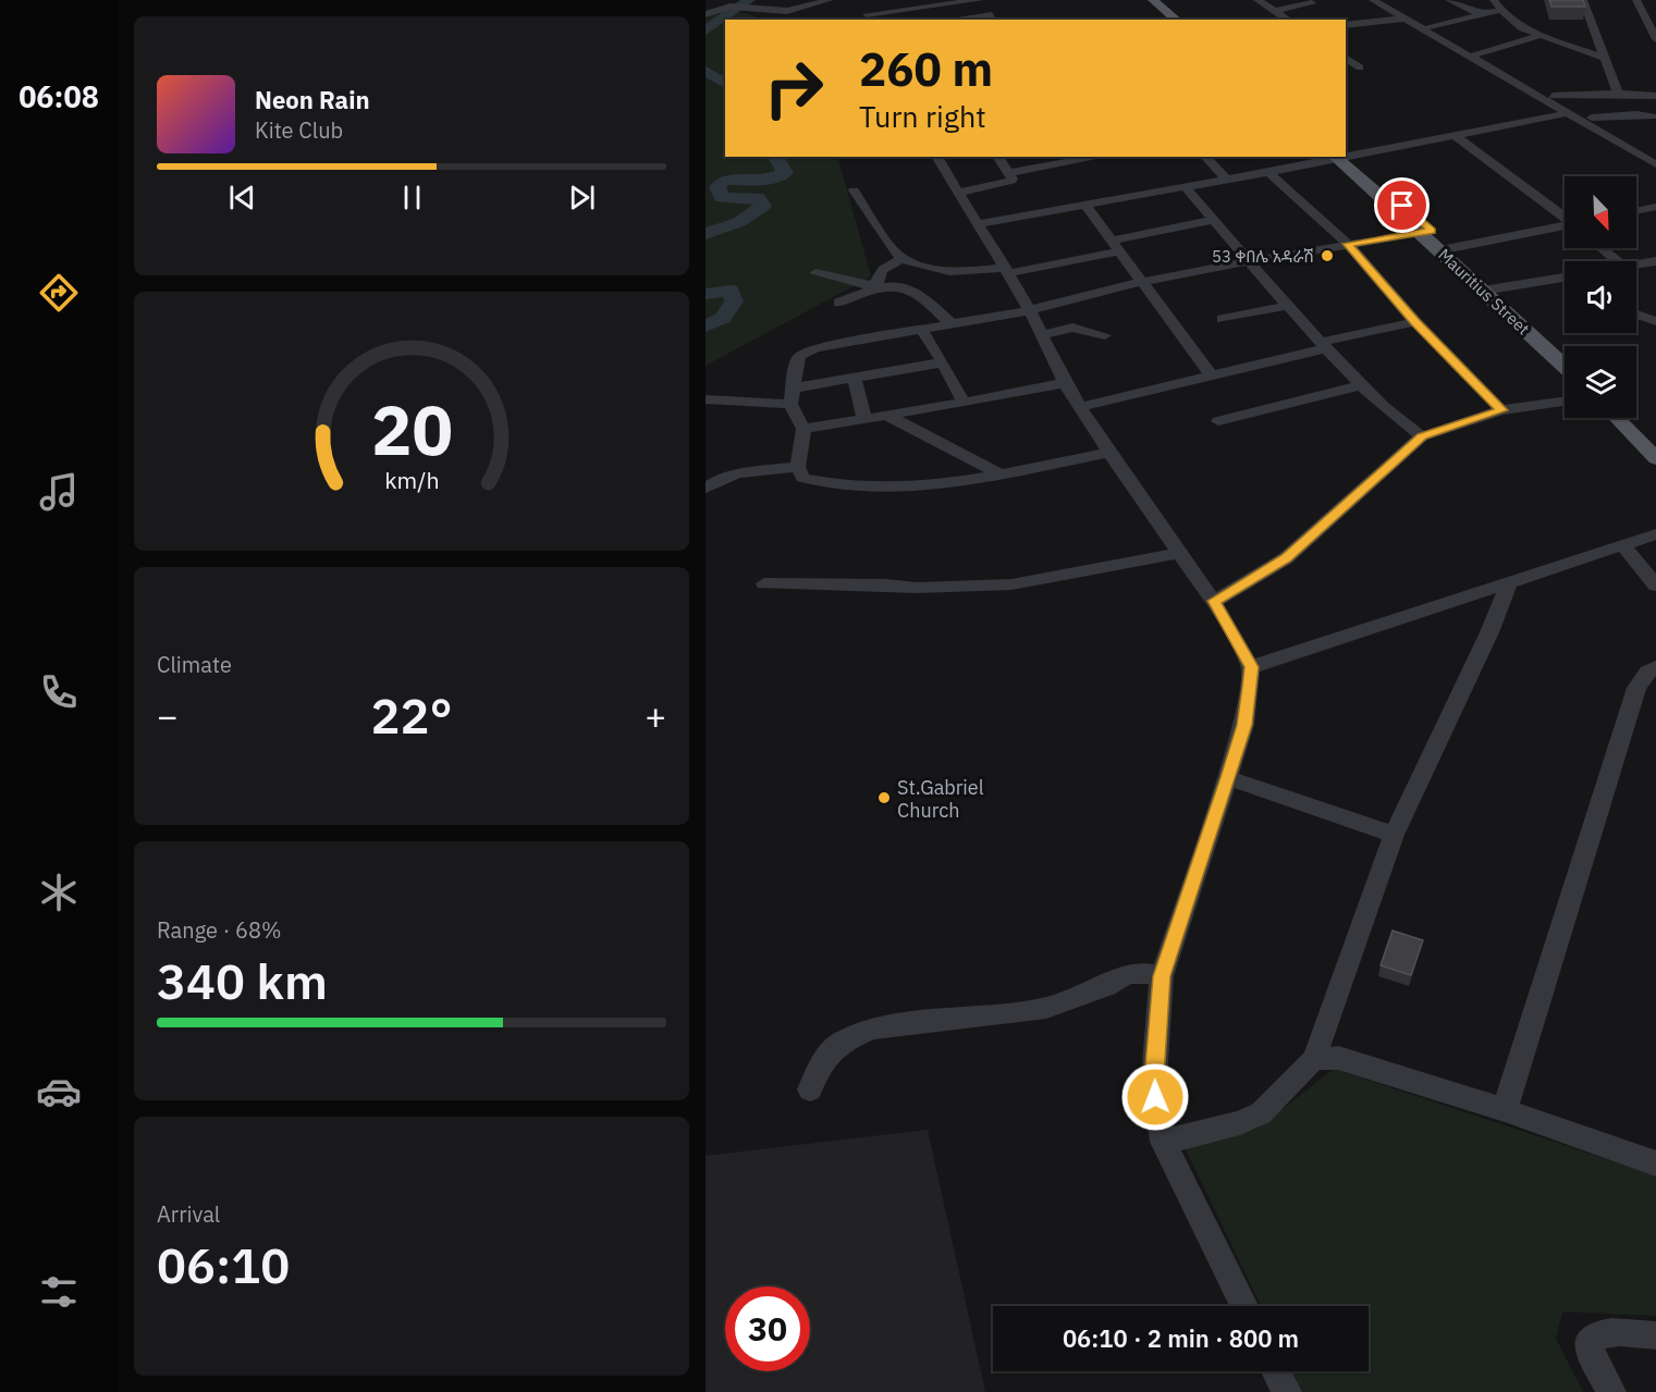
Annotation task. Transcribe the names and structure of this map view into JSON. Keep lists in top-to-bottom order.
{
  "streets": {
    "main road": ["Mauritius Street"]
  },
  "places": ["53 ቀበሌ አዳራሽ", "St.Gabriel Church"],
  "north": "bottom right",
  "page": {
    "tabs": "06:08",
    "turn": ["260 m", "Turn right"],
    "song": ["Neon Rain", "Kite Club"],
    "tile": [
      "Climate",
      ["Range · 68%", "340 km"],
      ["Arrival", "06:10"]
    ],
    "heat": ["−", "22°", "+"],
    "limit": "30",
    "trip": "06:10 · 2 min · 800 m",
    "gauge": ["20", "km/h"]
  }
}
